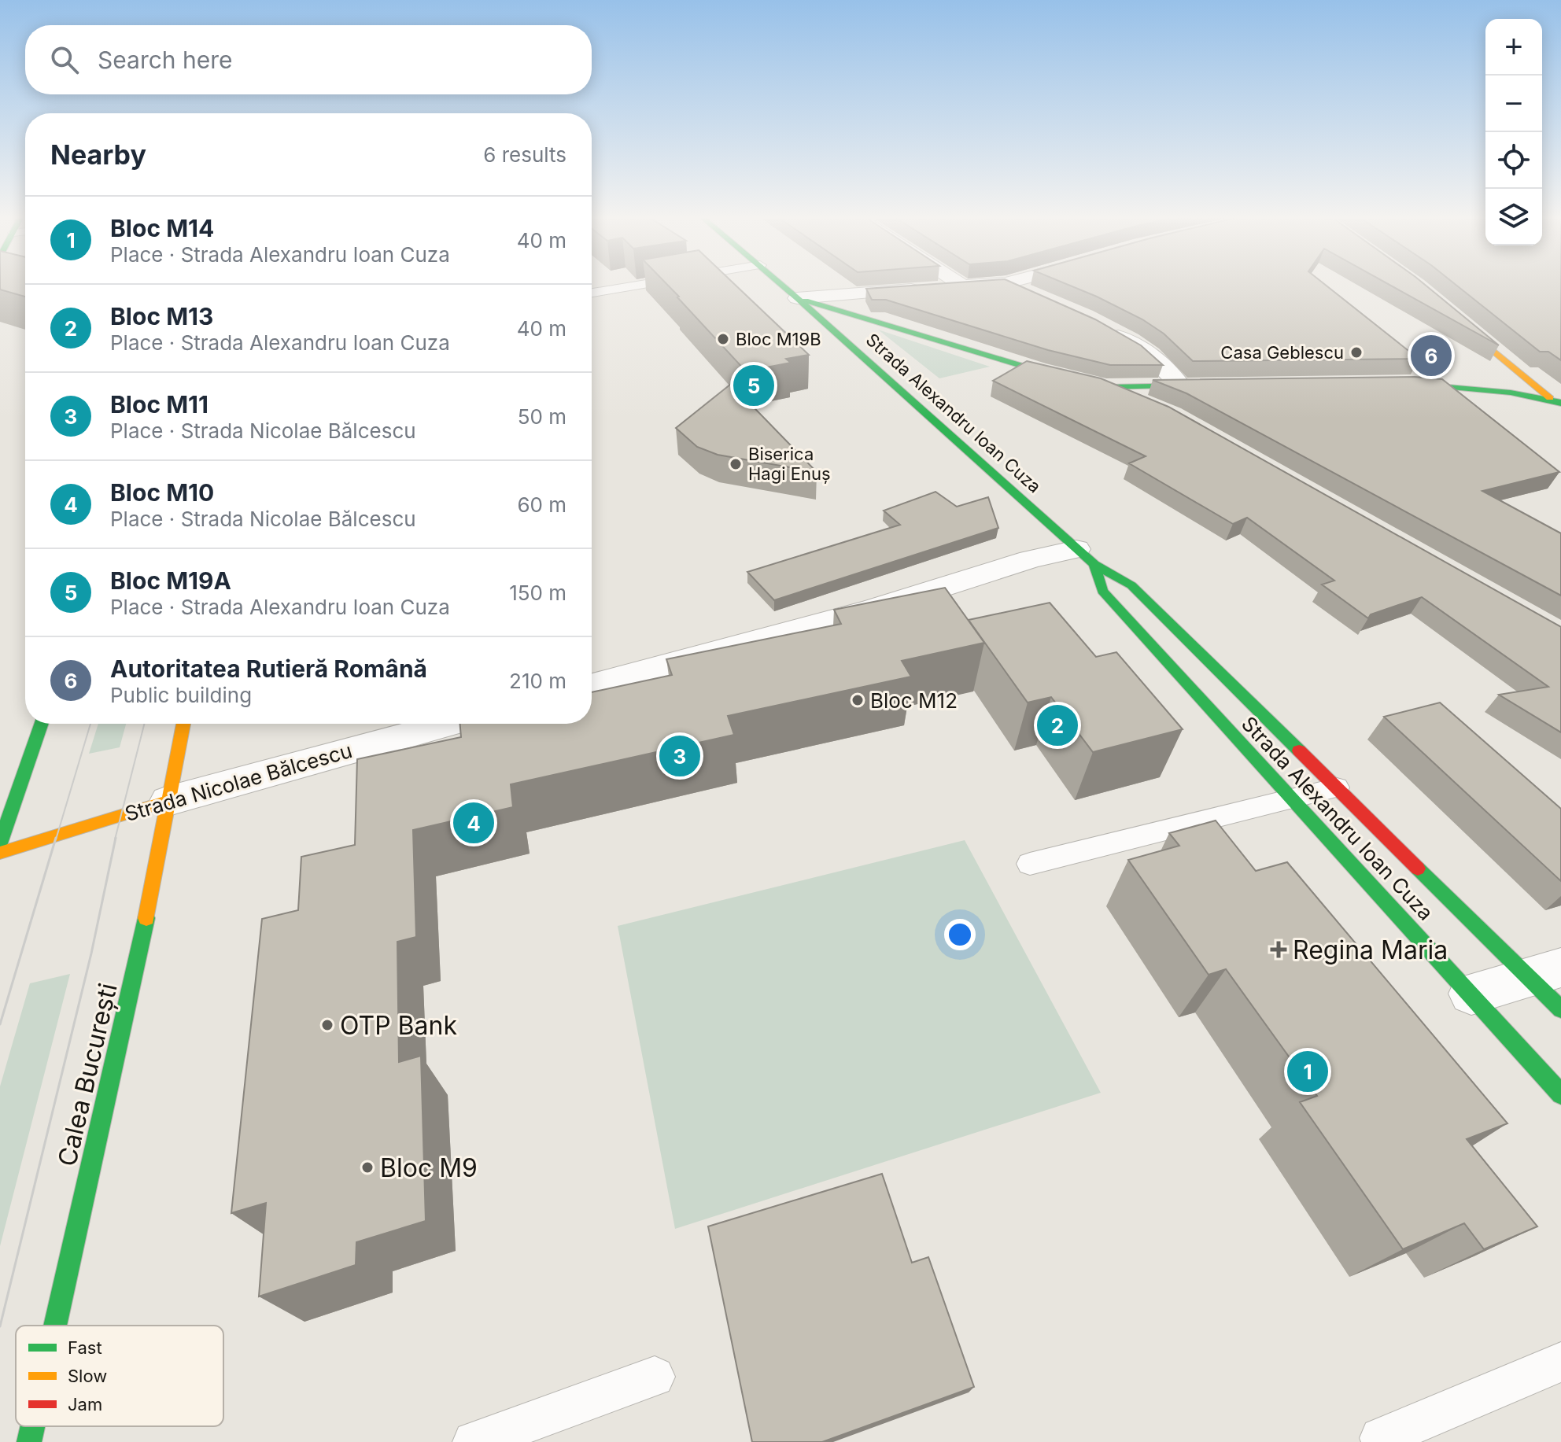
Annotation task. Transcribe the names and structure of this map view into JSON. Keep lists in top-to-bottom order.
{
  "streets": {
    "main road": ["Strada Alexandru Ioan Cuza", "Strada Nicolae Bălcescu", "Calea București"]
  },
  "crossings": [
    ["Strada Nicolae Bălcescu", "Calea București"]
  ],
  "places": {
    "other": [
      "Bloc M19B",
      "Casa Geblescu",
      "Biserica Hagi Enuș",
      "Bloc M12",
      "OTP Bank",
      "Bloc M9"
    ],
    "health": ["Regina Maria"]
  },
  "legend": ["Fast", "Slow", "Jam"],
  "page": {
    "map_buttons": ["+", "−"],
    "search": "Search here",
    "heading": ["Nearby", "6 results"],
    "list": [
      {
        "mark": "1",
        "name": "Bloc M14",
        "note": "Place · Strada Alexandru Ioan Cuza",
        "value": "40 m"
      },
      {
        "mark": "2",
        "name": "Bloc M13",
        "note": "Place · Strada Alexandru Ioan Cuza",
        "value": "40 m"
      },
      {
        "mark": "3",
        "name": "Bloc M11",
        "note": "Place · Strada Nicolae Bălcescu",
        "value": "50 m"
      },
      {
        "mark": "4",
        "name": "Bloc M10",
        "note": "Place · Strada Nicolae Bălcescu",
        "value": "60 m"
      },
      {
        "mark": "5",
        "name": "Bloc M19A",
        "note": "Place · Strada Alexandru Ioan Cuza",
        "value": "150 m"
      },
      {
        "mark": "6",
        "name": "Autoritatea Rutieră Română",
        "note": "Public building",
        "value": "210 m"
      }
    ],
    "pins": [
      "6",
      "5",
      "2",
      "3",
      "4",
      "1"
    ]
  }
}
